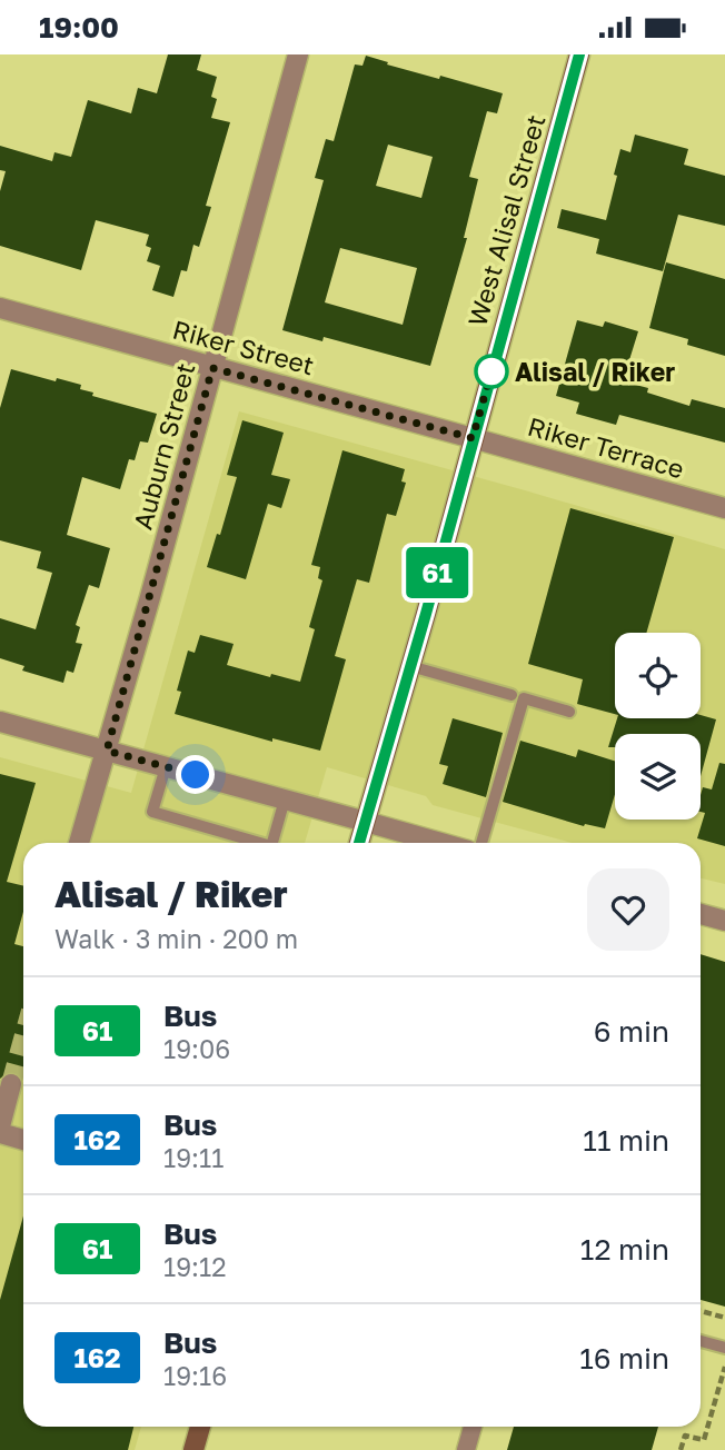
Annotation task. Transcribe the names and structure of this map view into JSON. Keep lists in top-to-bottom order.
{
  "streets": {
    "main road": ["West Alisal Street"],
    "street": ["Riker Street", "Auburn Street", "Riker Terrace"]
  },
  "crossings": [
    ["West Alisal Street", "Riker Street"],
    ["West Alisal Street", "Riker Terrace"],
    ["Riker Street", "Auburn Street"],
    ["Riker Street", "Riker Terrace"]
  ],
  "places": ["Alisal / Riker"],
  "lines": ["bus line 61"],
  "page": {
    "status": "19:00",
    "on_map": "61",
    "heading": ["Alisal / Riker", "Walk · 3 min · 200 m"],
    "list": [
      {
        "mark": "61",
        "name": "Bus",
        "note": "19:06",
        "value": "6 min"
      },
      {
        "mark": "162",
        "name": "Bus",
        "note": "19:11",
        "value": "11 min"
      },
      {
        "mark": "61",
        "name": "Bus",
        "note": "19:12",
        "value": "12 min"
      },
      {
        "mark": "162",
        "name": "Bus",
        "note": "19:16",
        "value": "16 min"
      }
    ]
  }
}
